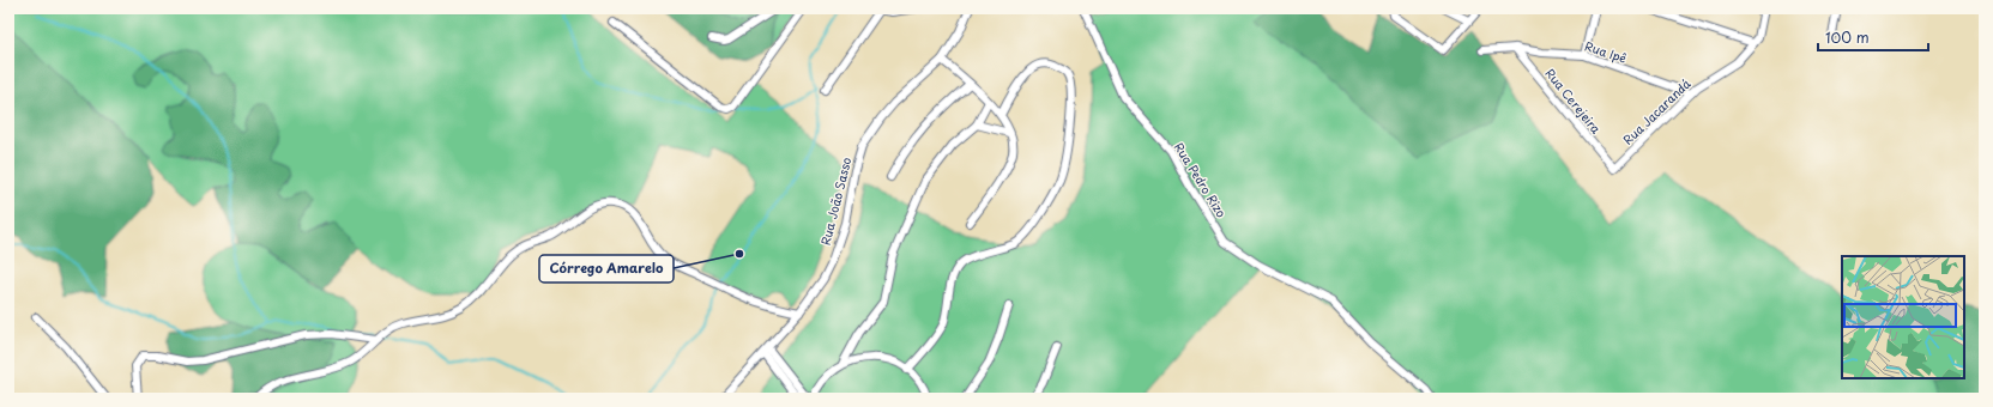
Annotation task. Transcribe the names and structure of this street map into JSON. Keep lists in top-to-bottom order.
{
  "streets": {
    "street": [
      "Rua Ipê",
      "Rua Cerejeira",
      "Rua Jacarandá",
      "Rua Pedro Rizo",
      "Rua João Sasso"
    ]
  },
  "crossings": [
    ["Rua Ipê", "Rua Cerejeira"],
    ["Rua Ipê", "Rua Jacarandá"],
    ["Rua Cerejeira", "Rua Jacarandá"]
  ],
  "places": ["Córrego Amarelo"],
  "scale_bar": "100 m"
}
